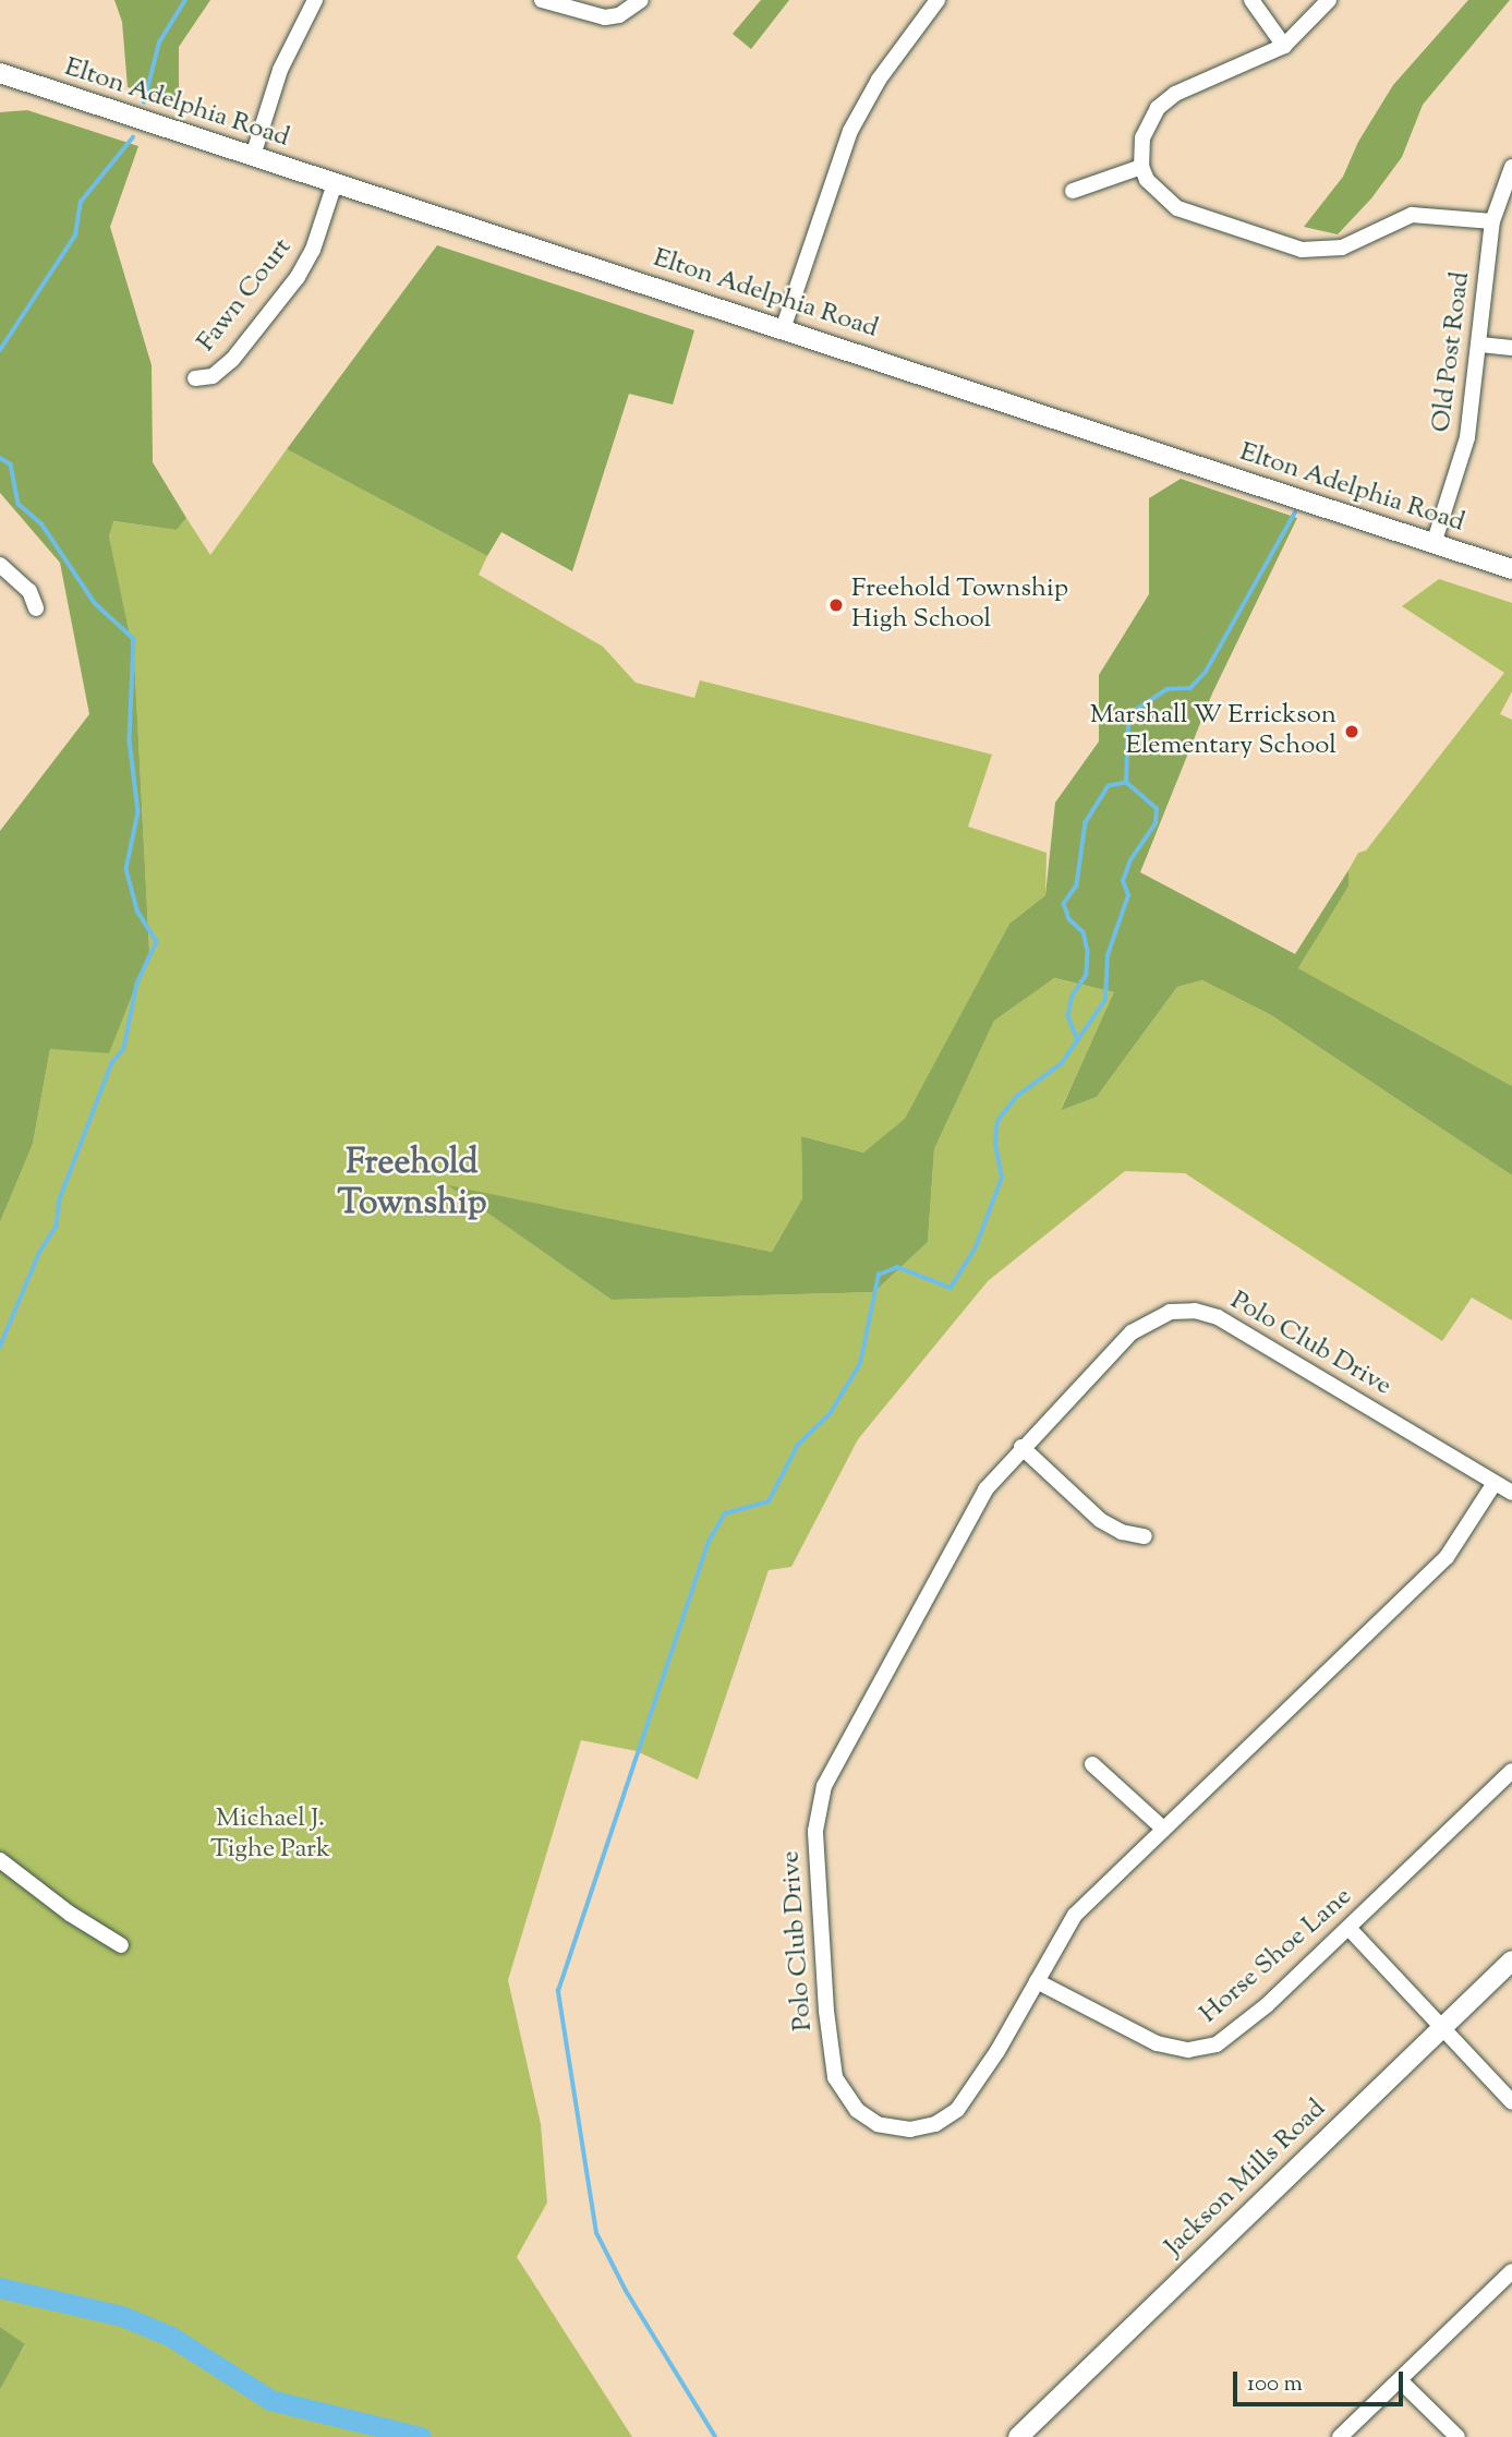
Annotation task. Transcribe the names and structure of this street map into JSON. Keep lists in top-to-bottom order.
{
  "streets": {
    "main road": ["Elton Adelphia Road", "Jackson Mills Road"],
    "street": [
      "Fawn Court",
      "Old Post Road",
      "Polo Club Drive",
      "Horse Shoe Lane"
    ]
  },
  "crossings": [
    ["Elton Adelphia Road", "Fawn Court"],
    ["Elton Adelphia Road", "Old Post Road"],
    ["Polo Club Drive", "Horse Shoe Lane"]
  ],
  "districts": ["Freehold Township"],
  "parks": ["Michael J. Tighe Park"],
  "places": ["Freehold Township High School", "Marshall W Errickson Elementary School"],
  "scale_bar": "100 m"
}
